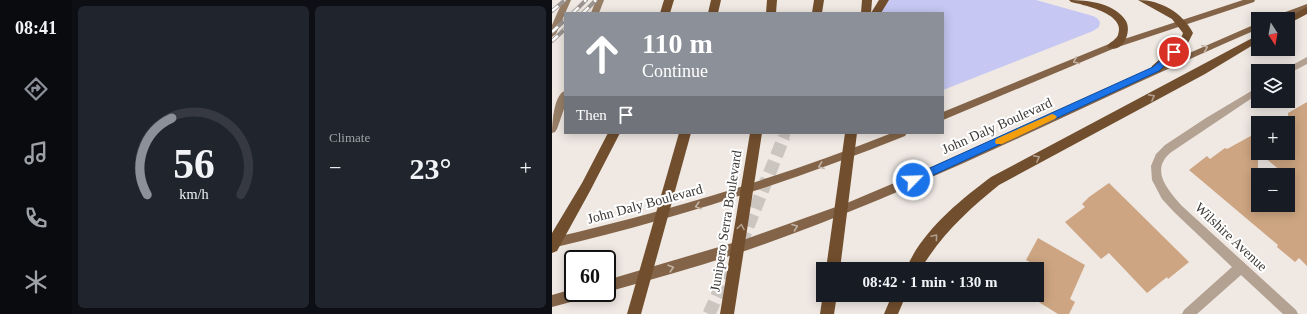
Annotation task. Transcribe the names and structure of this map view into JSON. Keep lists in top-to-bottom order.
{
  "streets": {
    "highway": ["Junipero Serra Boulevard"],
    "main road": ["John Daly Boulevard"],
    "street": ["Wilshire Avenue"]
  },
  "north": "bottom",
  "page": {
    "tabs": "08:41",
    "tile": "Climate",
    "map_buttons": ["+", "−"],
    "turn": ["110 m", "Continue"],
    "then": "Then",
    "heat": ["−", "23°", "+"],
    "limit": "60",
    "trip": "08:42 · 1 min · 130 m",
    "gauge": ["56", "km/h"]
  }
}
